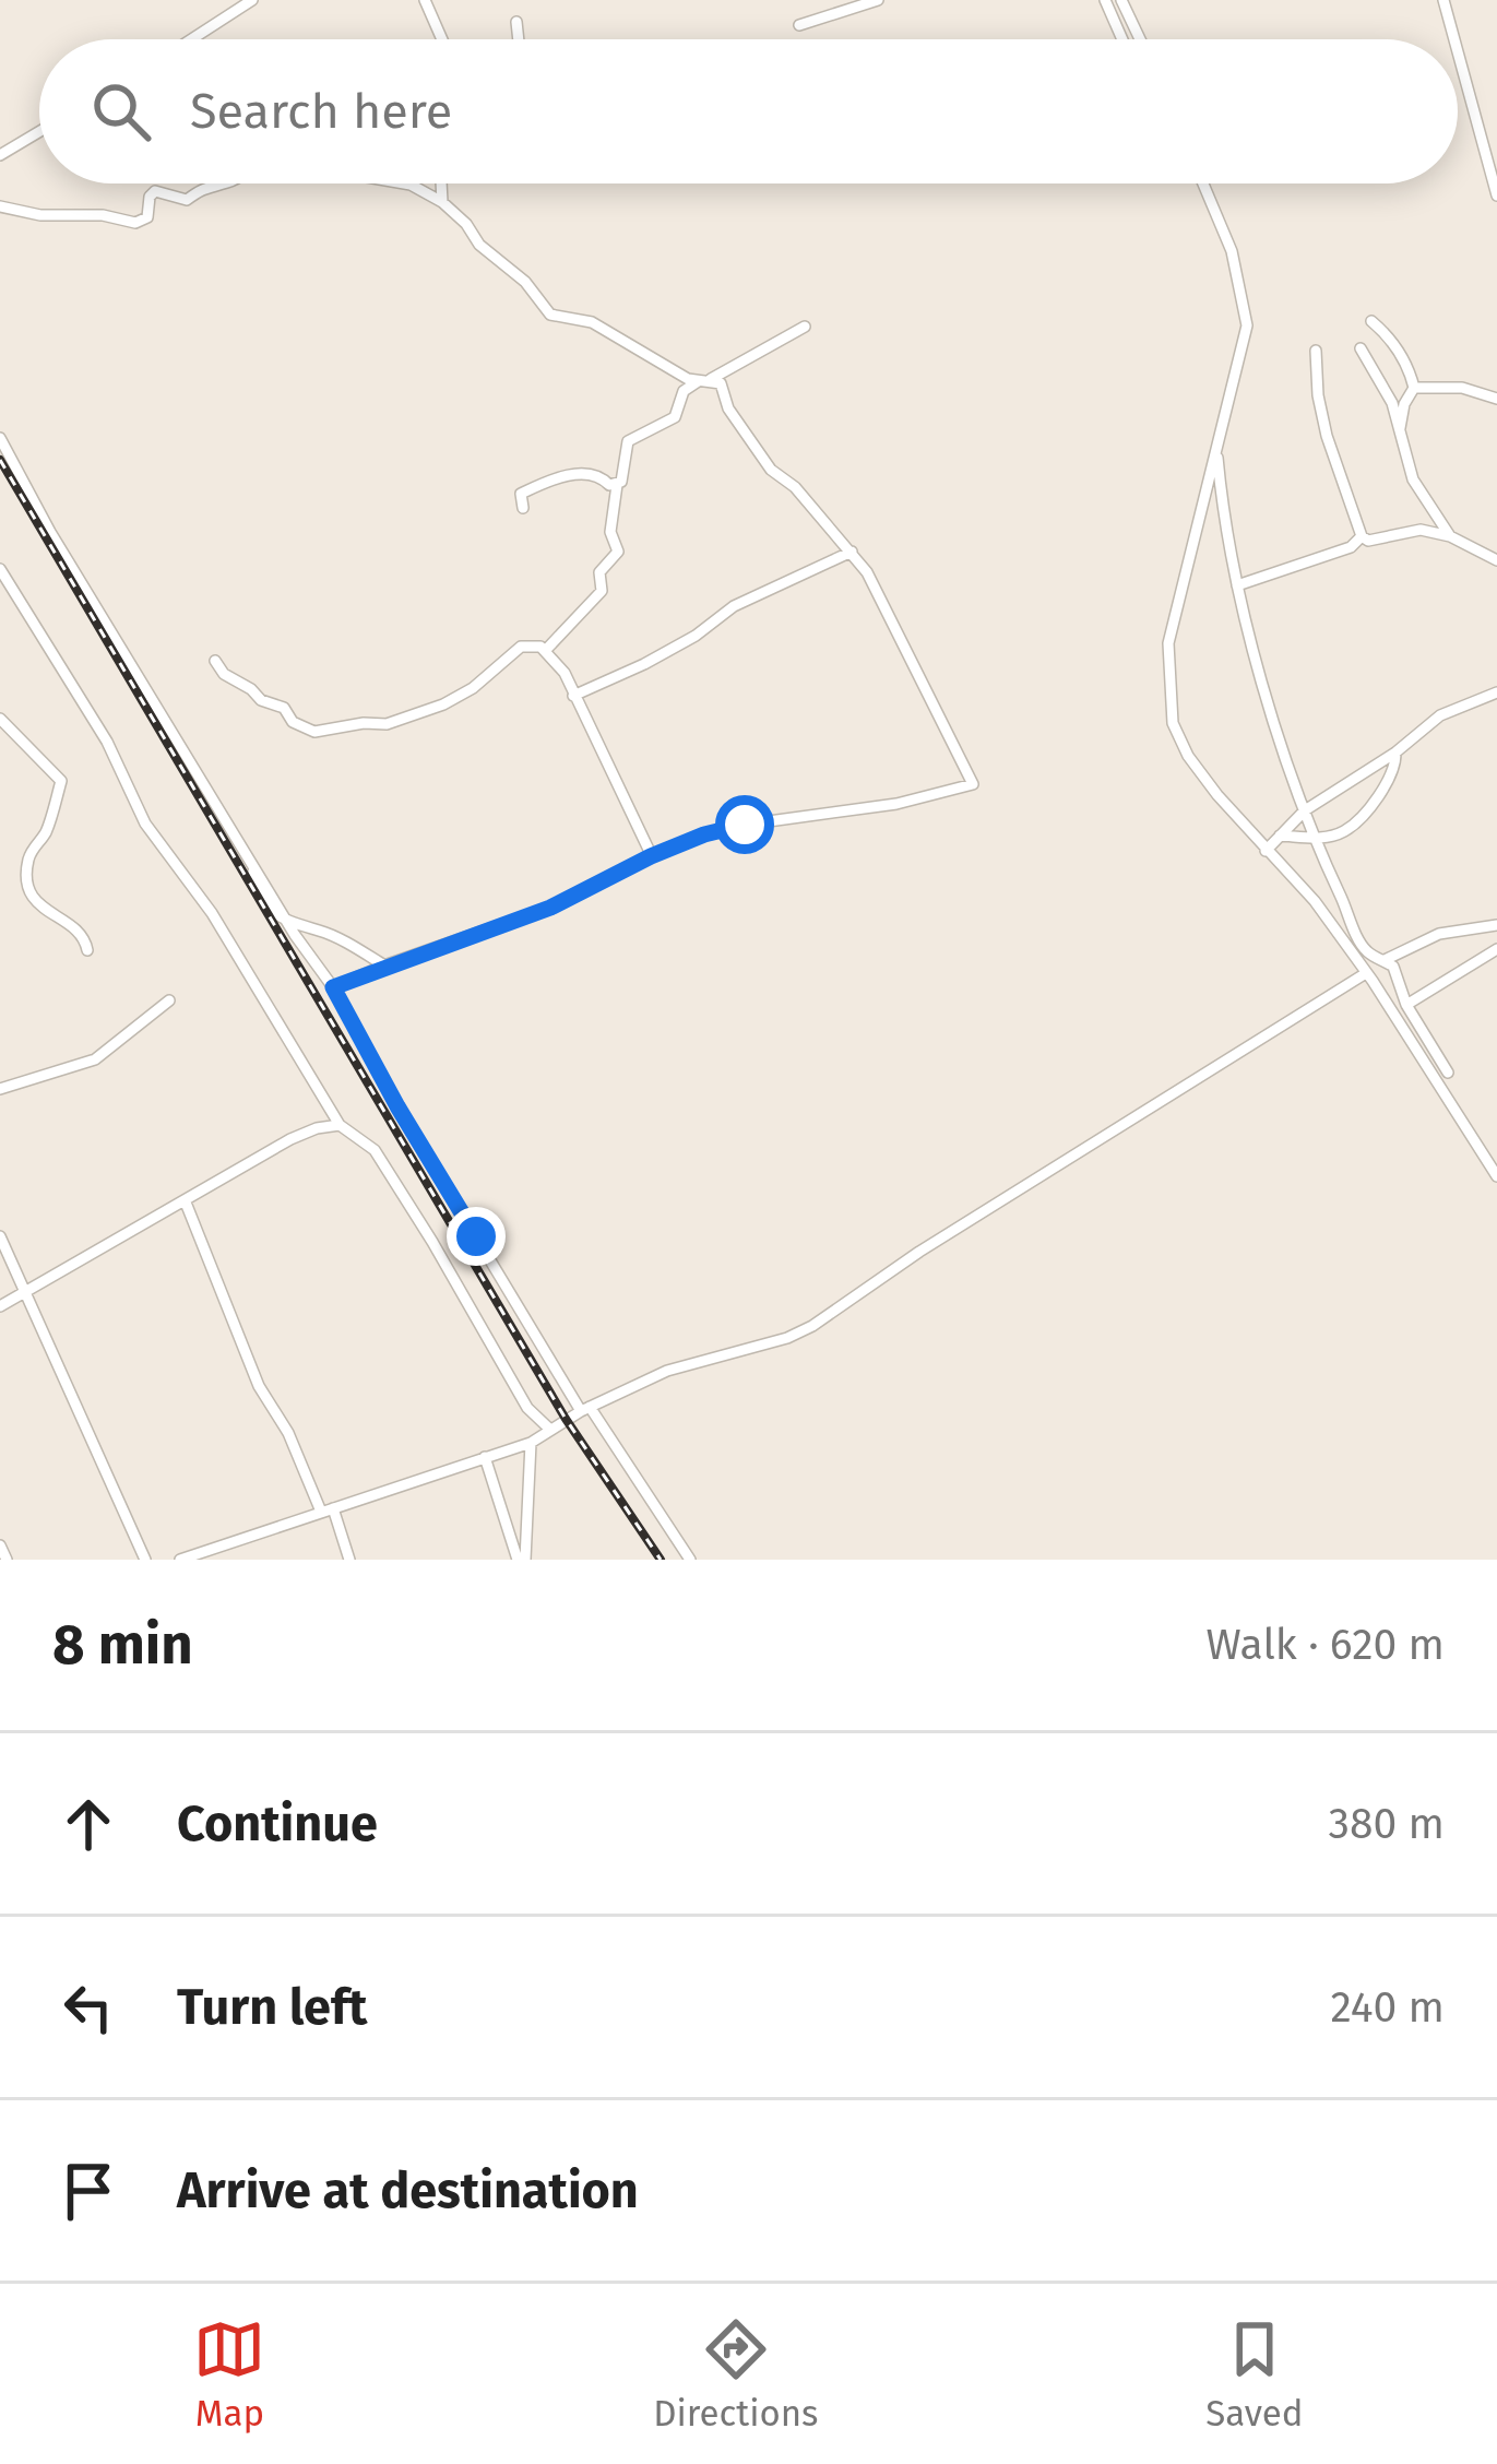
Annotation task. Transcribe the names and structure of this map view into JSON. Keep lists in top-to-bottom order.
{
  "page": {
    "search": "Search here",
    "heading": ["8 min", "Walk · 620 m"],
    "list": [
      ["Continue", "380 m"],
      ["Turn left", "240 m"],
      "Arrive at destination"
    ],
    "nav": ["Map", "Directions", "Saved"]
  }
}
